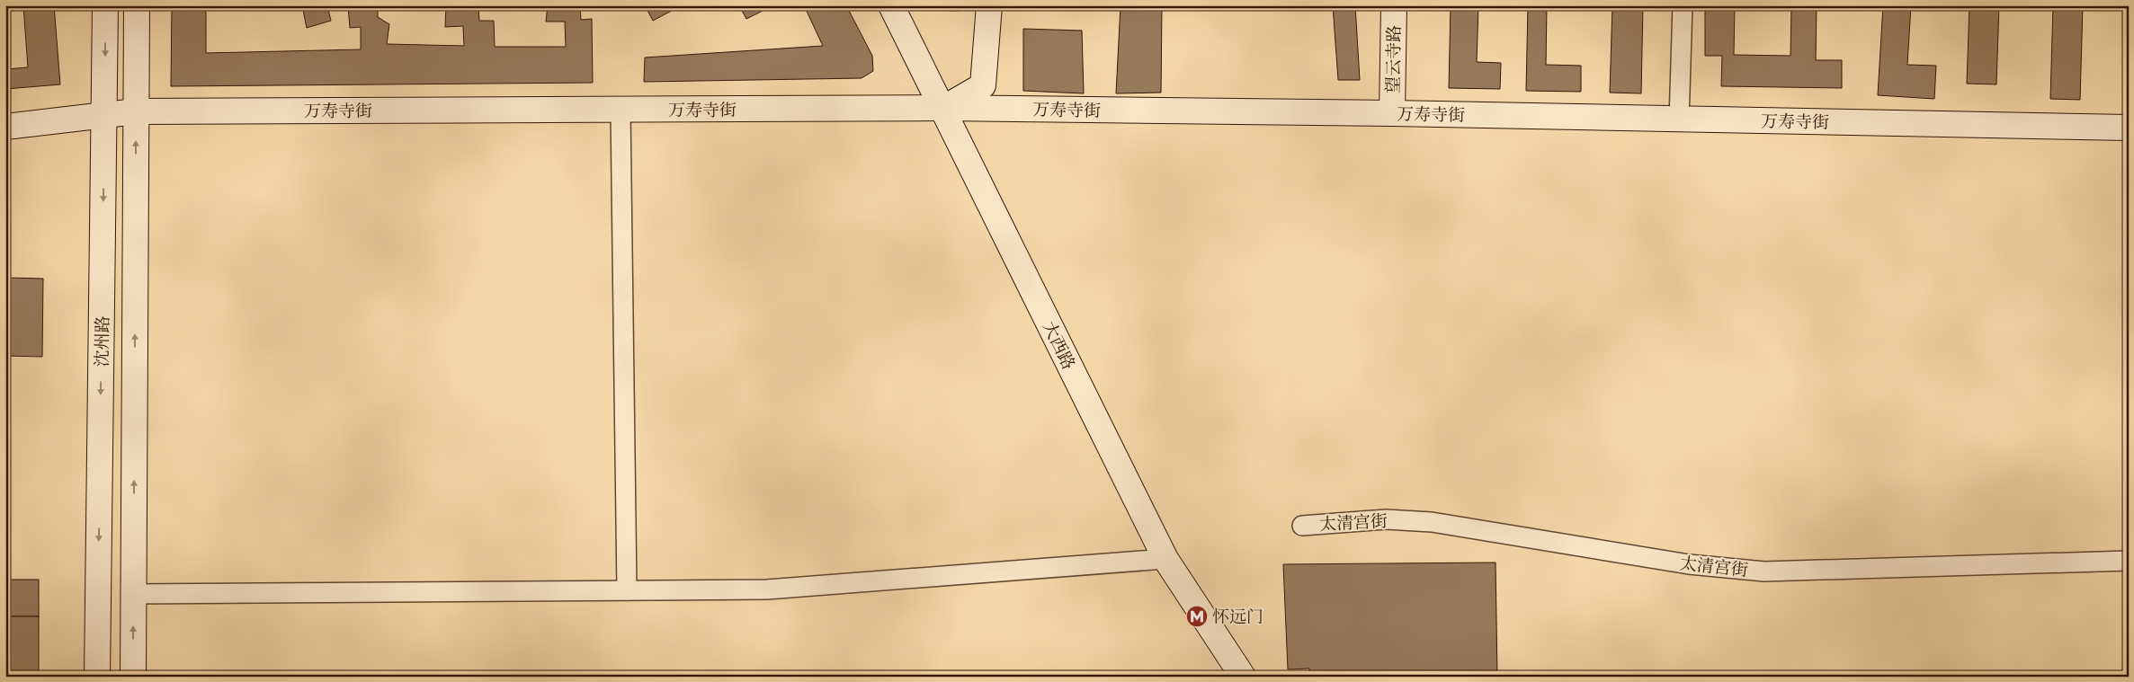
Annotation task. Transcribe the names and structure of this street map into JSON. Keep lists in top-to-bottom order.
{
  "streets": {
    "street": [
      "望云寺路",
      "万寿寺街",
      "沈州路",
      "大西路",
      "太清宫街"
    ]
  },
  "crossings": [
    ["望云寺路", "万寿寺街"],
    ["万寿寺街", "沈州路"],
    ["万寿寺街", "大西路"]
  ],
  "places": {
    "metro station": ["怀远门"]
  }
}
